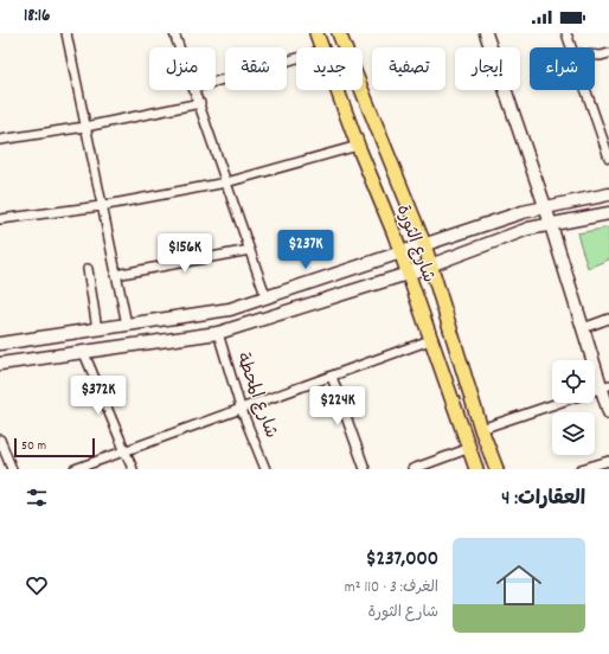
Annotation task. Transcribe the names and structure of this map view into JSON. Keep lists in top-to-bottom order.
{
  "streets": {
    "main road": ["شارع الثورة"],
    "street": ["شارع المحطة"]
  },
  "scale_bar": "50 m",
  "page": {
    "status": "18:16",
    "chip": [
      "شراء",
      "إيجار",
      "تصفية",
      "جديد",
      "شقة",
      "منزل"
    ],
    "price": [
      "$237K",
      "$156K",
      "$372K",
      "$224K"
    ],
    "scale": "50 m",
    "heading": "العقارات: 4",
    "list": [
      {
        "name": "$237,000",
        "note": "الغرف: 3 · 110 m² · شارع الثورة"
      }
    ]
  }
}
